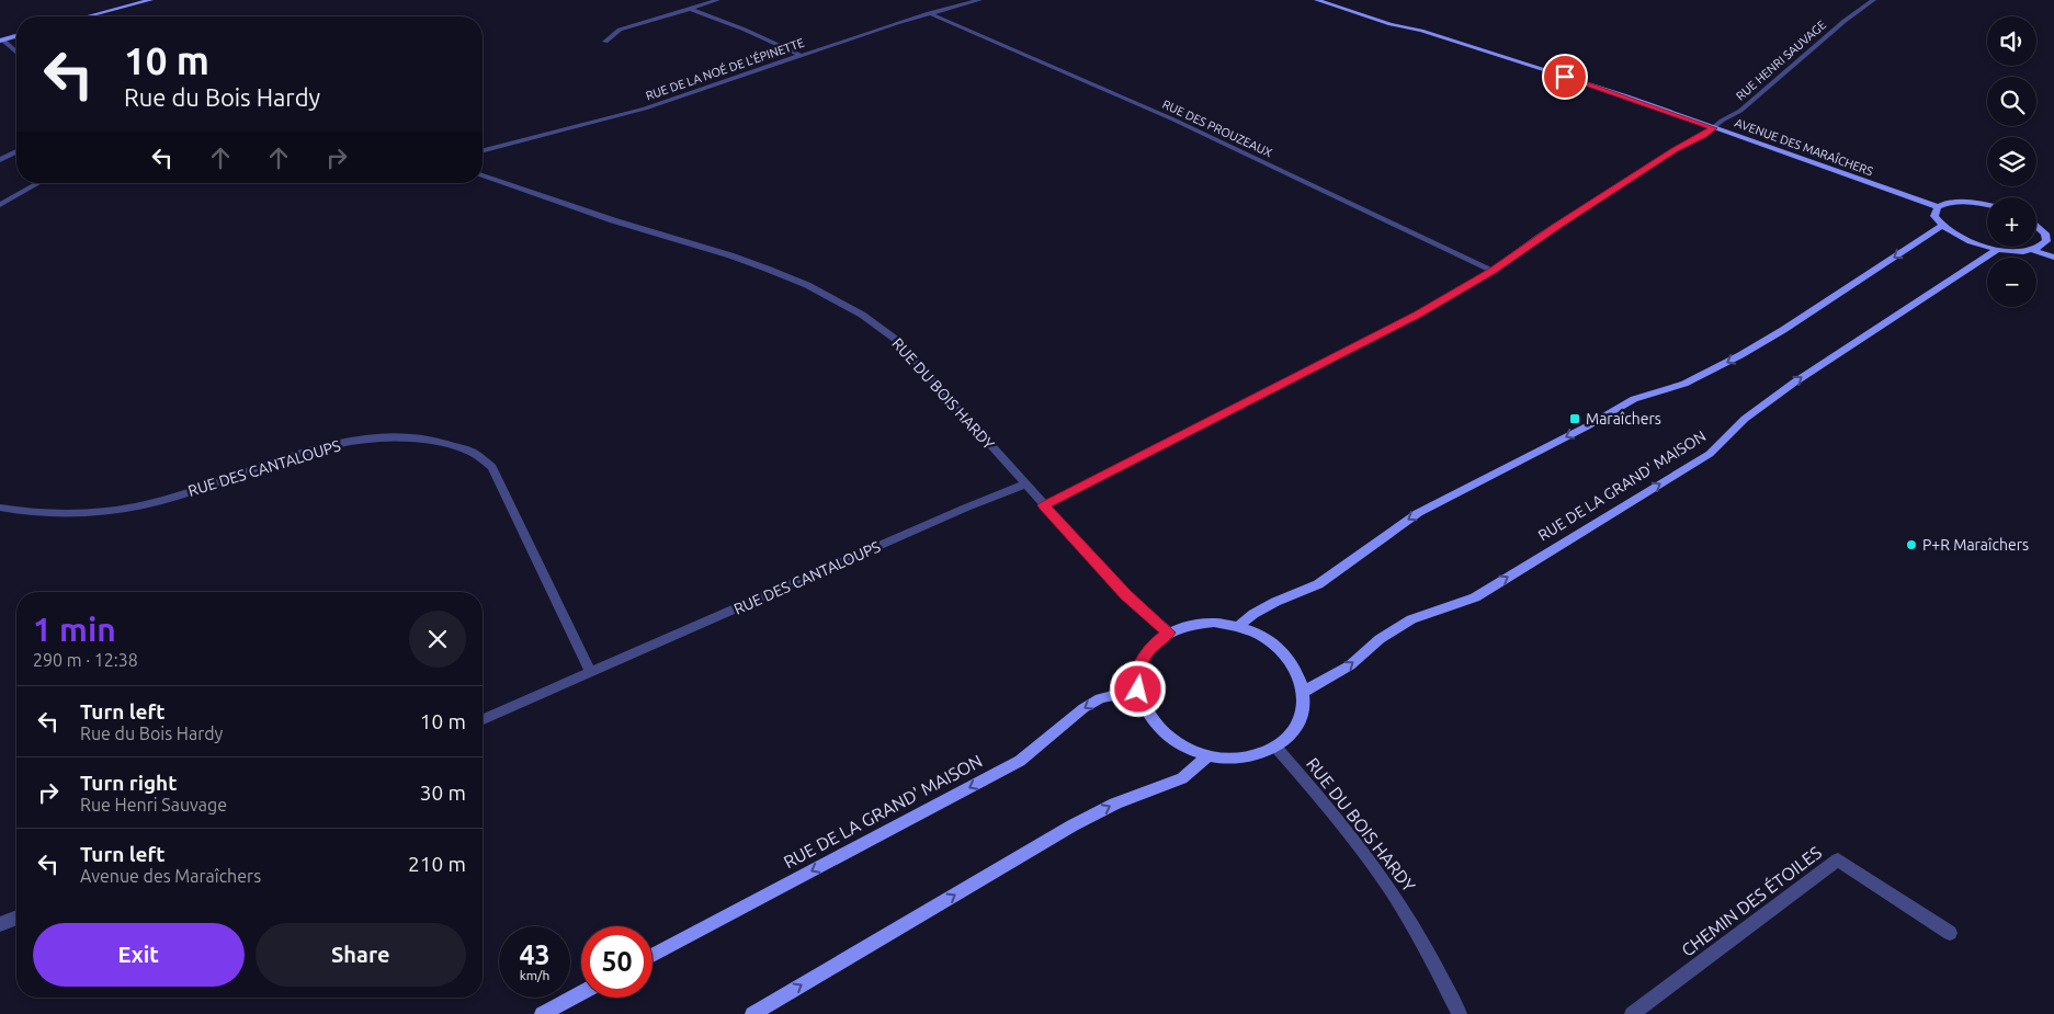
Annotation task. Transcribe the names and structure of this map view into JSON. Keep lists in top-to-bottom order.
{
  "streets": {
    "main road": ["AVENUE DES MARAÎCHERS", "RUE DE LA GRAND' MAISON"],
    "street": [
      "RUE HENRI SAUVAGE",
      "RUE DE LA NOÉ DE L'ÉPINETTE",
      "RUE DES PROUZEAUX",
      "RUE DU BOIS HARDY",
      "RUE DES CANTALOUPS",
      "CHEMIN DES ÉTOILES"
    ]
  },
  "crossings": [
    ["RUE HENRI SAUVAGE", "RUE DES PROUZEAUX"],
    ["RUE HENRI SAUVAGE", "AVENUE DES MARAÎCHERS"],
    ["RUE HENRI SAUVAGE", "RUE DU BOIS HARDY"],
    ["RUE DE LA NOÉ DE L'ÉPINETTE", "RUE DES PROUZEAUX"],
    ["RUE DU BOIS HARDY", "RUE DES CANTALOUPS"],
    ["RUE DU BOIS HARDY", "RUE DE LA GRAND' MAISON"]
  ],
  "places": {
    "transit": ["Maraîchers"],
    "other": ["P+R Maraîchers"]
  },
  "page": {
    "map_buttons": ["+", "−"],
    "turn": ["10 m", "Rue du Bois Hardy"],
    "heading": ["1 min", "290 m · 12:38"],
    "list": [
      {
        "name": "Turn left",
        "note": "Rue du Bois Hardy",
        "value": "10 m"
      },
      {
        "name": "Turn right",
        "note": "Rue Henri Sauvage",
        "value": "30 m"
      },
      {
        "name": "Turn left",
        "note": "Avenue des Maraîchers",
        "value": "210 m"
      }
    ],
    "buttons": ["Exit", "Share"],
    "speed": "43 km/h",
    "limit": "50"
  }
}
